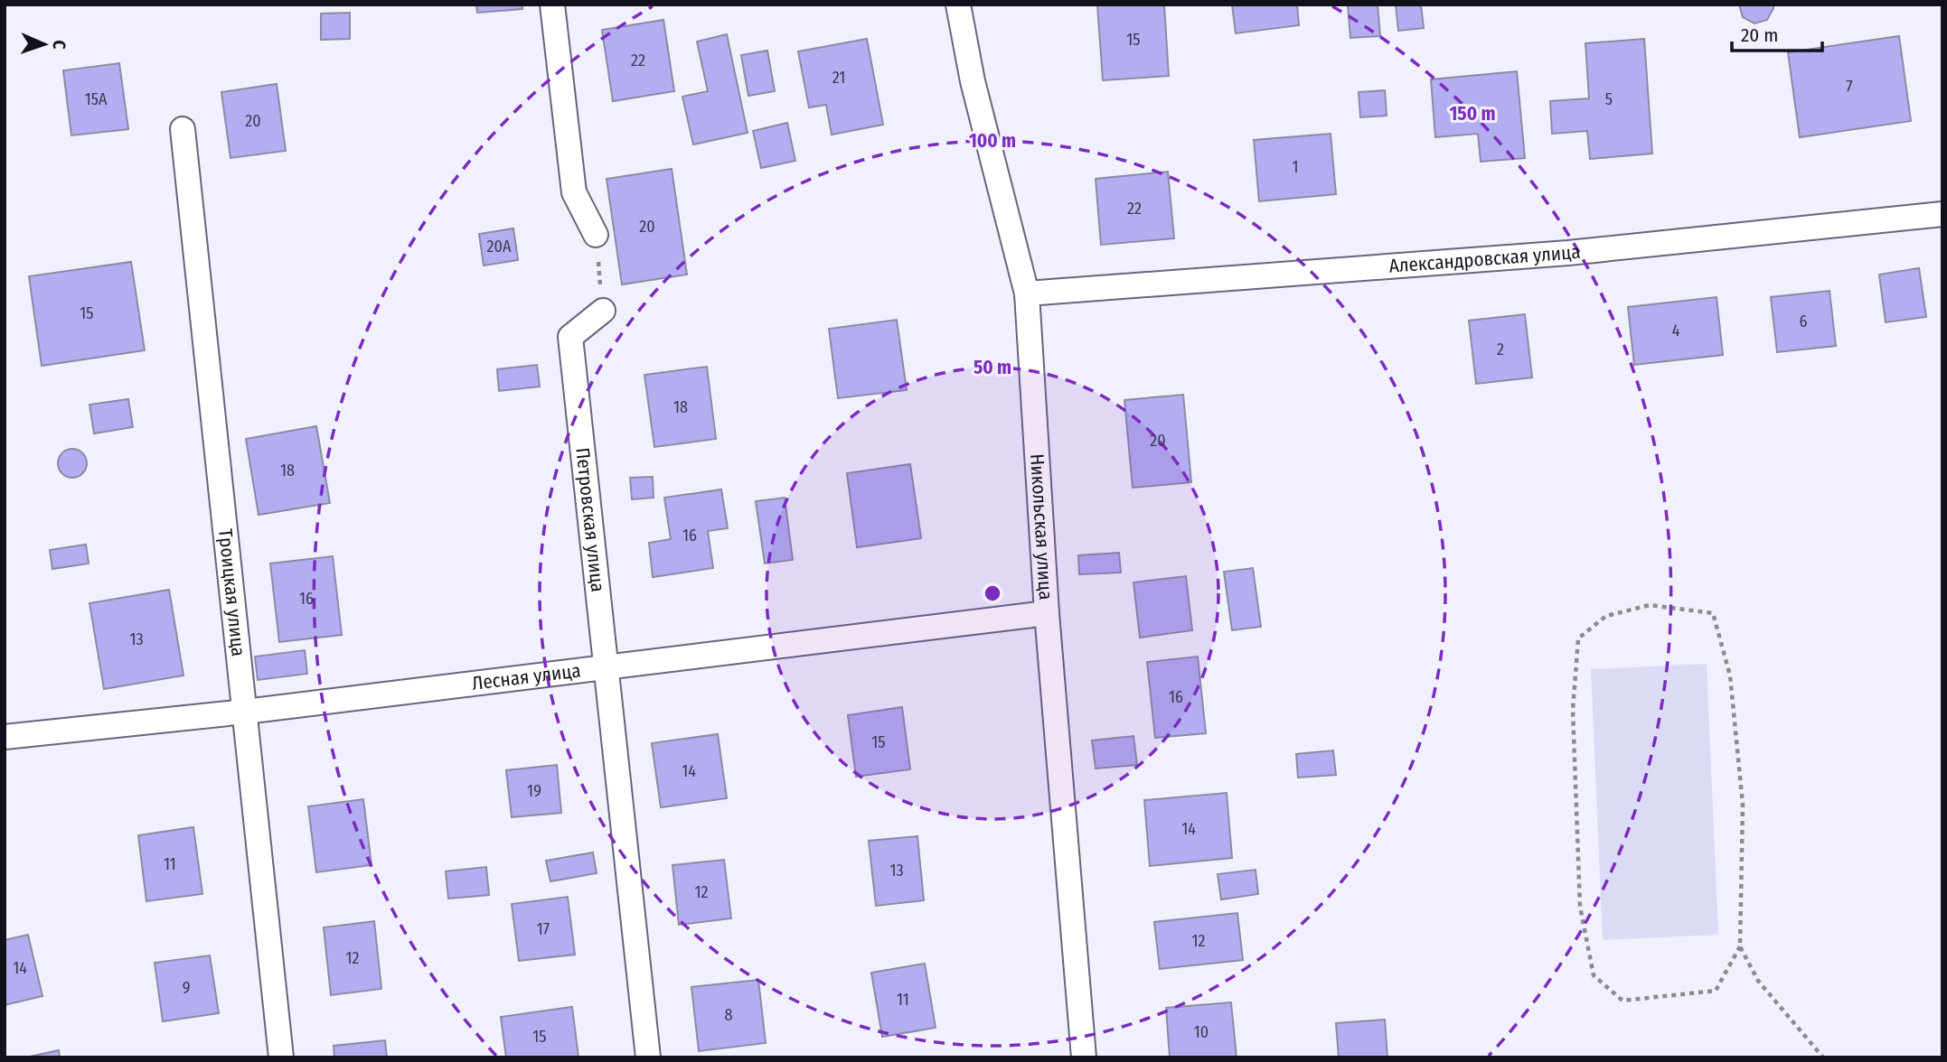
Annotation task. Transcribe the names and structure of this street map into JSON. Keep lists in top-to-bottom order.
{
  "streets": {
    "street": [
      "Александровская улица",
      "Петровская улица",
      "Никольская улица",
      "Троицкая улица",
      "Лесная улица"
    ]
  },
  "crossings": [
    ["Александровская улица", "Никольская улица"],
    ["Петровская улица", "Лесная улица"],
    ["Никольская улица", "Лесная улица"],
    ["Троицкая улица", "Лесная улица"]
  ],
  "house_numbers": [
    "15",
    "22",
    "21",
    "7",
    "15А",
    "5",
    "20",
    "1",
    "22",
    "20",
    "20А",
    "15",
    "6",
    "4",
    "2",
    "18",
    "20",
    "18",
    "16",
    "16",
    "13",
    "16",
    "15",
    "14",
    "19",
    "14",
    "11",
    "13",
    "12",
    "17",
    "12",
    "12",
    "14",
    "9",
    "11",
    "8",
    "10",
    "15"
  ],
  "scale_bar": "20 m",
  "north": "right",
  "rings": ["150 m", "100 m", "50 m"]
}
